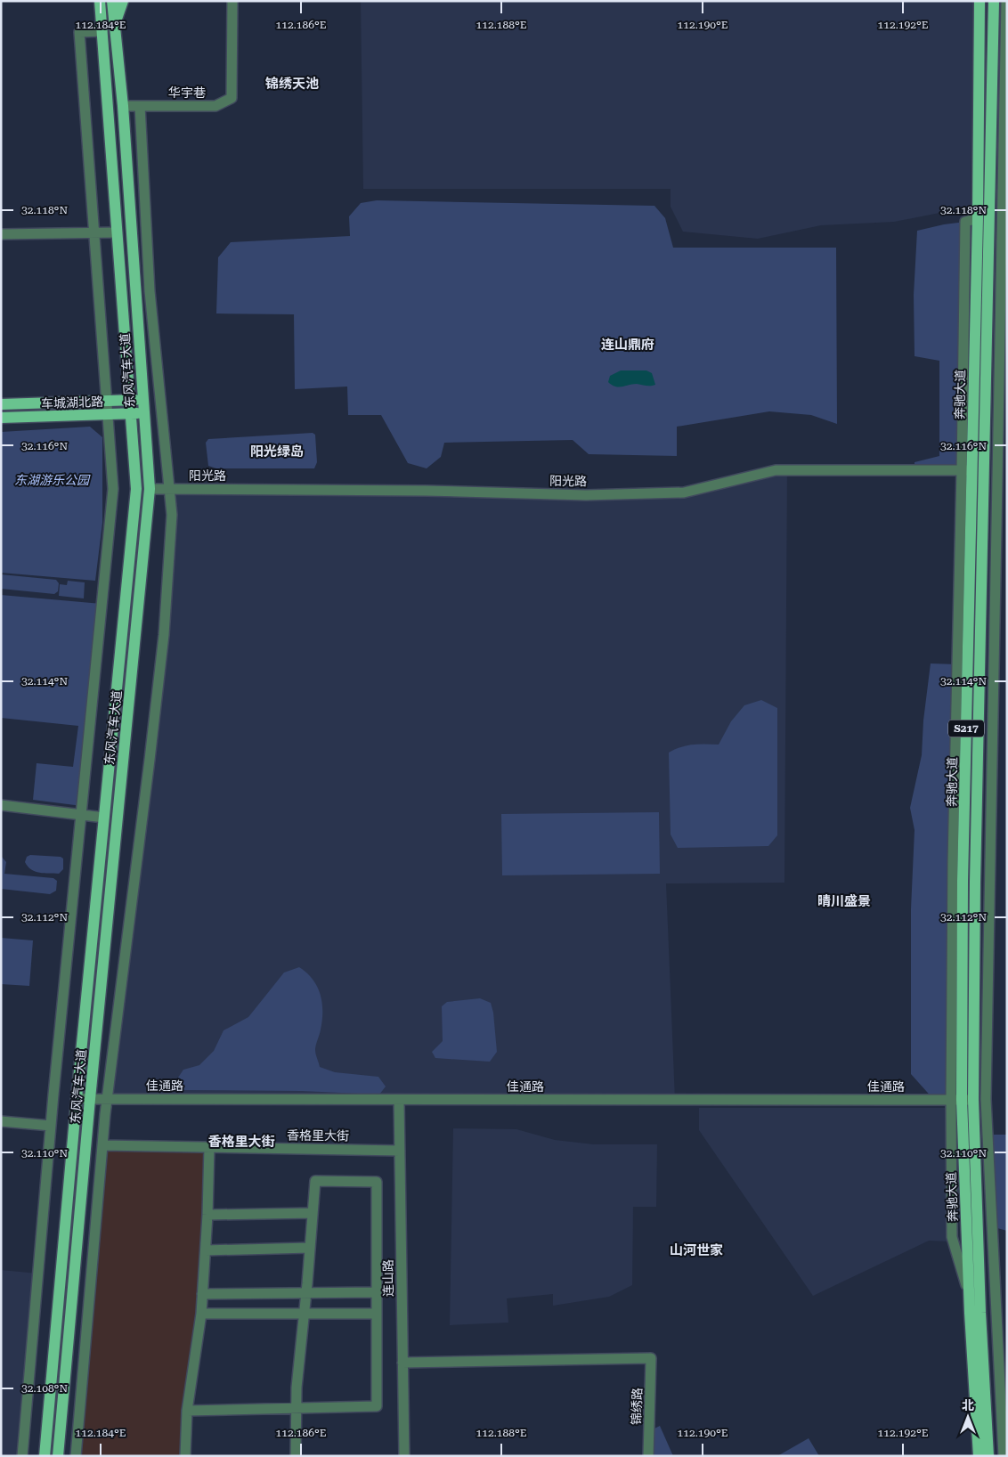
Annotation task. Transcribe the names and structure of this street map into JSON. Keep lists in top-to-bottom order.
{
  "streets": {
    "main road": [
      "东风汽车大道",
      "奔驰大道",
      "车城湖北路",
      "S217"
    ],
    "street": [
      "华宇巷",
      "阳光路",
      "佳通路",
      "香格里大街",
      "连山路",
      "锦绣路"
    ]
  },
  "crossings": [
    ["华宇巷", "东风汽车大道"],
    ["东风汽车大道", "车城湖北路"],
    ["东风汽车大道", "阳光路"],
    ["东风汽车大道", "佳通路"],
    ["奔驰大道", "阳光路"],
    ["奔驰大道", "佳通路"],
    ["佳通路", "连山路"],
    ["香格里大街", "连山路"],
    ["连山路", "锦绣路"]
  ],
  "districts": [
    "锦绣天池",
    "连山鼎府",
    "阳光绿岛",
    "晴川盛景",
    "香格里大街",
    "山河世家"
  ],
  "parks": ["东湖游乐公园"],
  "north": "top",
  "coordinates": [
    "112.184°E",
    "112.186°E",
    "112.188°E",
    "112.190°E",
    "112.192°E",
    "32.118°N",
    "32.116°N",
    "32.114°N",
    "32.112°N",
    "32.110°N",
    "32.108°N"
  ]
}
